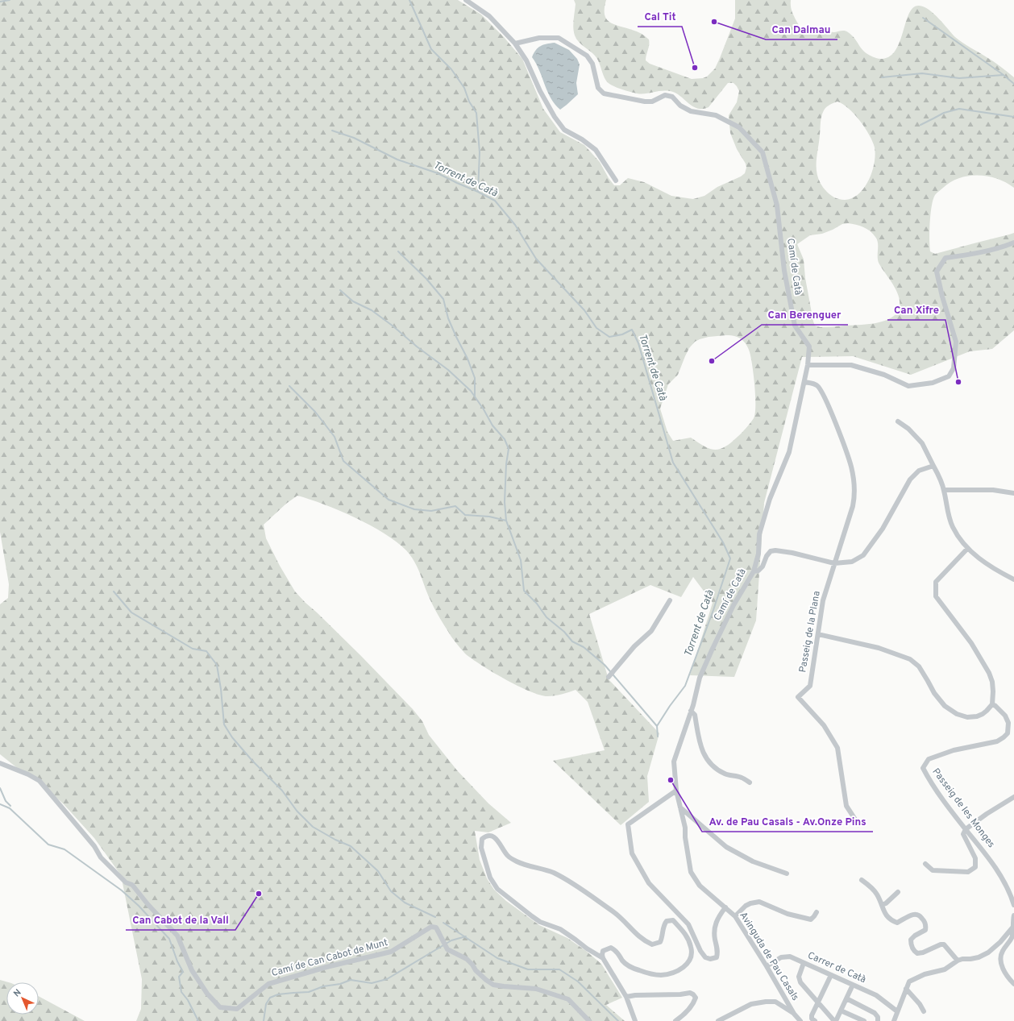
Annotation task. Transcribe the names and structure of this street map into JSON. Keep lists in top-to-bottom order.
{
  "streets": {
    "street": [
      "Camí de Catà",
      "Passeig de la Plana",
      "Passeig de les Monges",
      "Avinguda de Pau Casals",
      "Camí de Can Cabot de Munt",
      "Carrer de Catà"
    ]
  },
  "crossings": [
    ["Camí de Catà", "Passeig de la Plana"],
    ["Camí de Catà", "Avinguda de Pau Casals"],
    ["Avinguda de Pau Casals", "Carrer de Catà"]
  ],
  "water": ["Torrent de Catà"],
  "places": [
    "Can Dalmau",
    "Cal Tit",
    "Can Berenguer",
    "Can Xifre",
    "Av. de Pau Casals - Av.Onze Pins",
    "Can Cabot de la Vall"
  ],
  "north": "top left"
}
